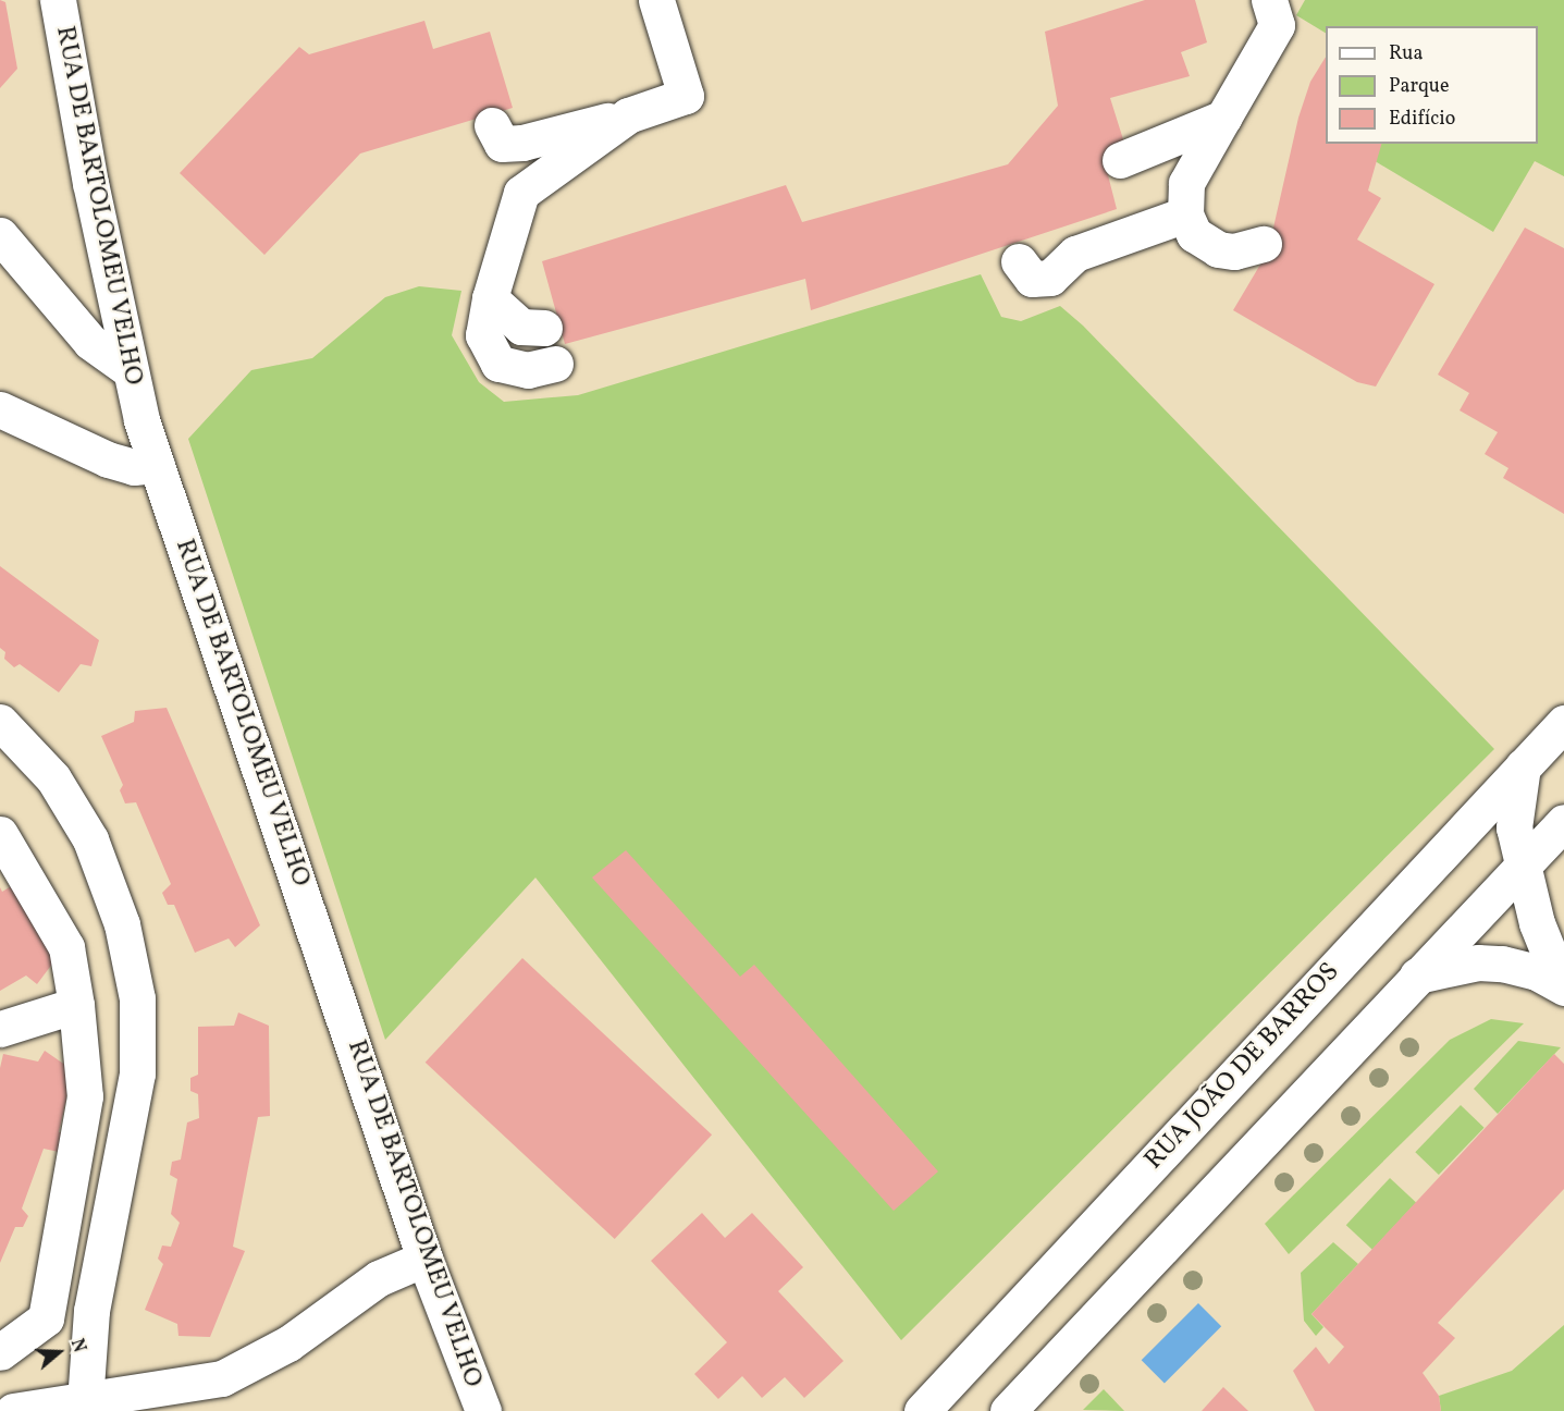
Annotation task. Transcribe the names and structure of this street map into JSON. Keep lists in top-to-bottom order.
{
  "streets": {
    "street": ["RUA DE BARTOLOMEU VELHO", "RUA JOÃO DE BARROS"]
  },
  "legend": ["Rua", "Parque", "Edifício"],
  "north": "right"
}
